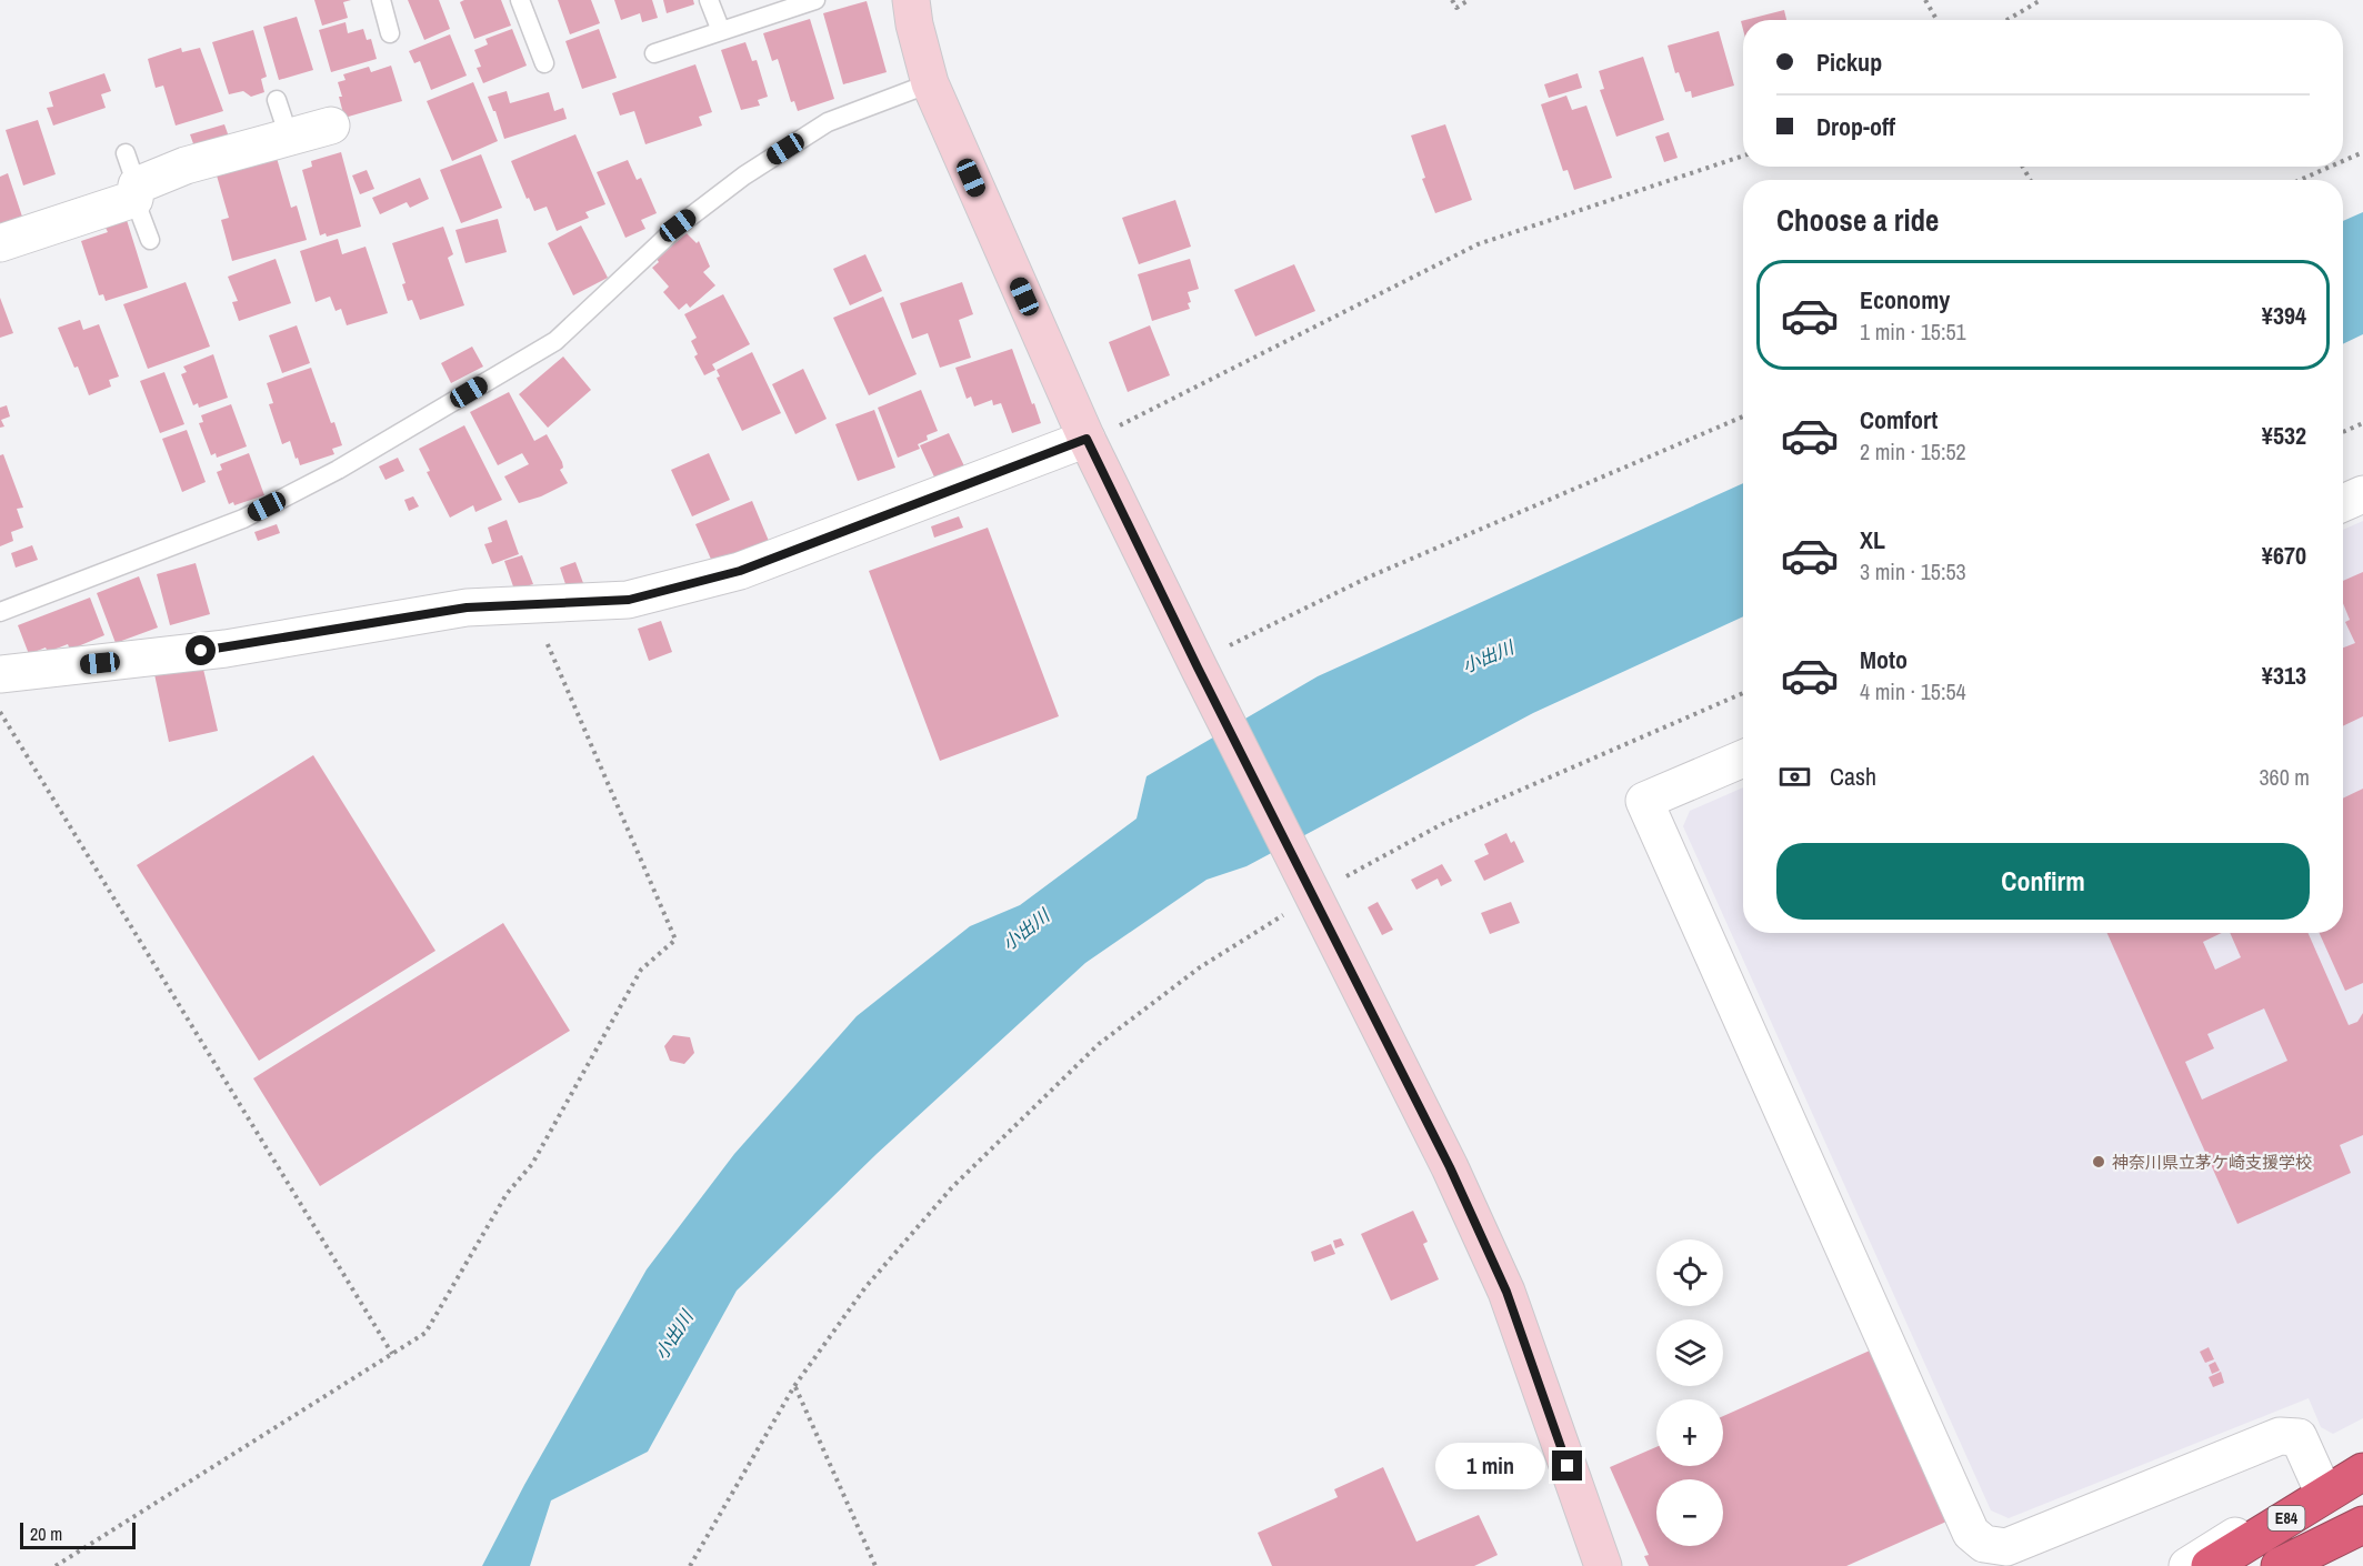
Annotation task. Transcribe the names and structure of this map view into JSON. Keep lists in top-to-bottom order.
{
  "streets": {
    "highway": ["E84"]
  },
  "water": ["小出川"],
  "places": ["神奈川県立茅ケ崎支援学校"],
  "scale_bar": "20 m",
  "page": {
    "banner": ["Pickup", "Drop-off"],
    "heading": "Choose a ride",
    "list": [
      {
        "name": "Economy",
        "note": "1 min · 15:51",
        "value": "¥394"
      },
      {
        "name": "Comfort",
        "note": "2 min · 15:52",
        "value": "¥532"
      },
      {
        "name": "XL",
        "note": "3 min · 15:53",
        "value": "¥670"
      },
      {
        "name": "Moto",
        "note": "4 min · 15:54",
        "value": "¥313"
      }
    ],
    "pay": ["Cash", "360 m"],
    "buttons": "Confirm",
    "map_buttons": ["+", "−"],
    "bubble": "1 min",
    "scale": "20 m"
  }
}
